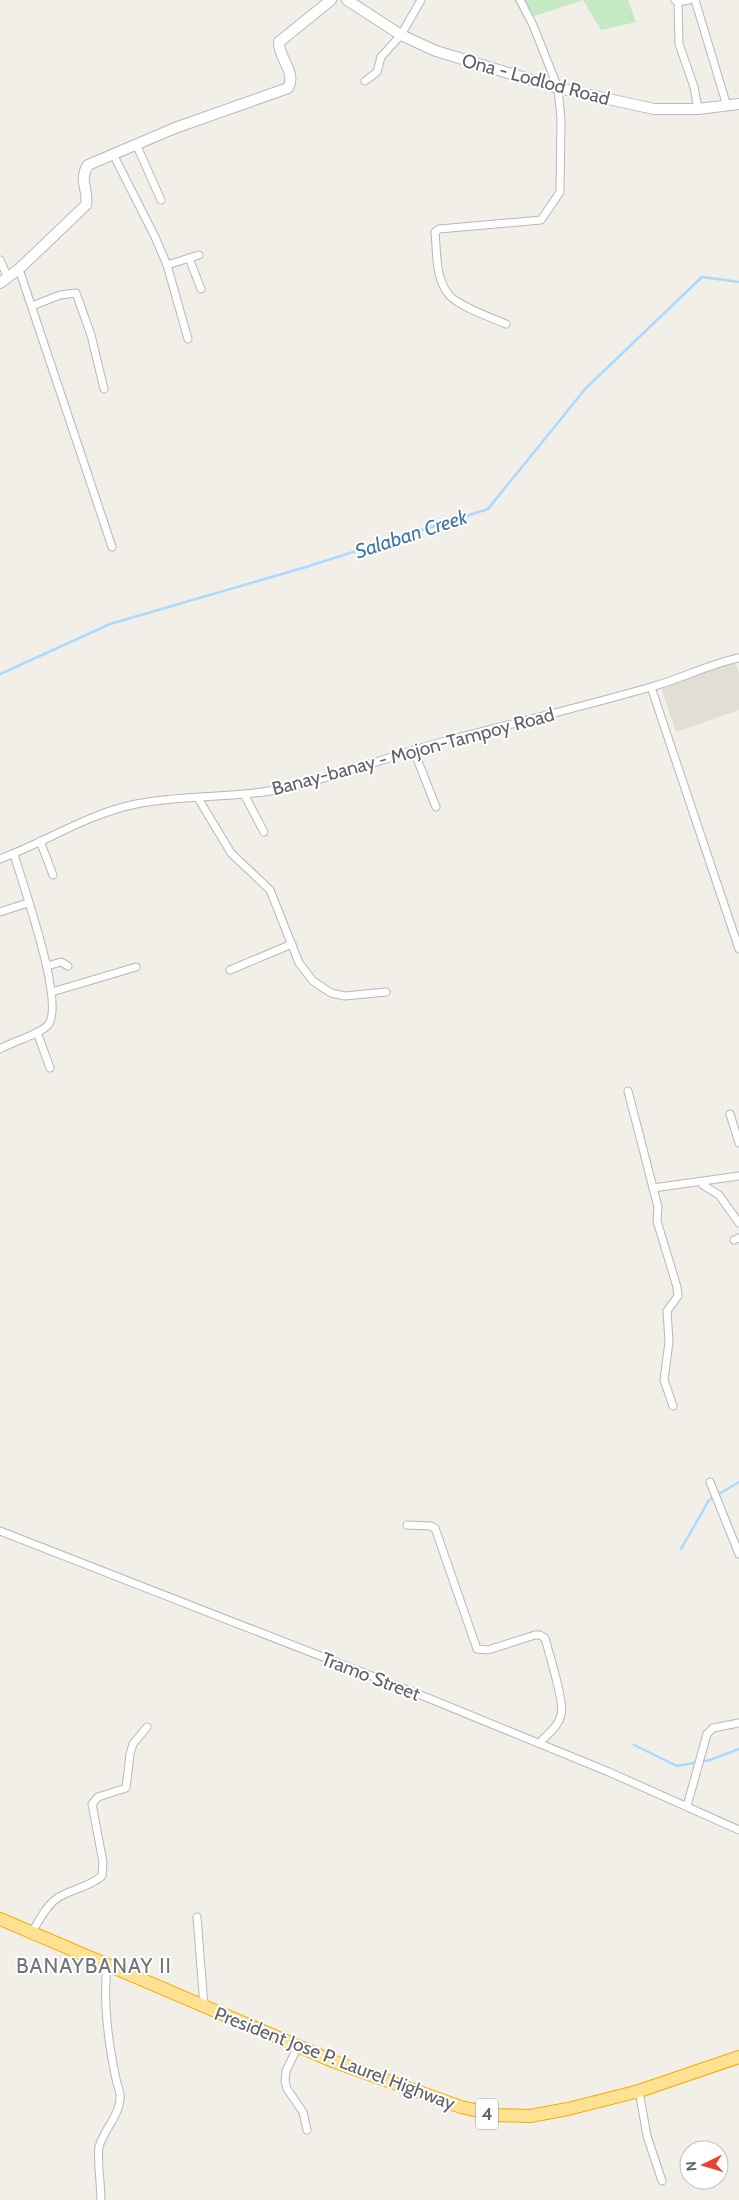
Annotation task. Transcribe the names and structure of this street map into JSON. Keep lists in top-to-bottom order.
{
  "streets": {
    "highway": ["President Jose P. Laurel Highway", "4"],
    "street": ["Ona - Lodlod Road", "Banay-banay - Mojon-Tampoy Road", "Tramo Street"]
  },
  "districts": ["BANAYBANAY II"],
  "water": ["Salaban Creek"],
  "north": "left"
}
